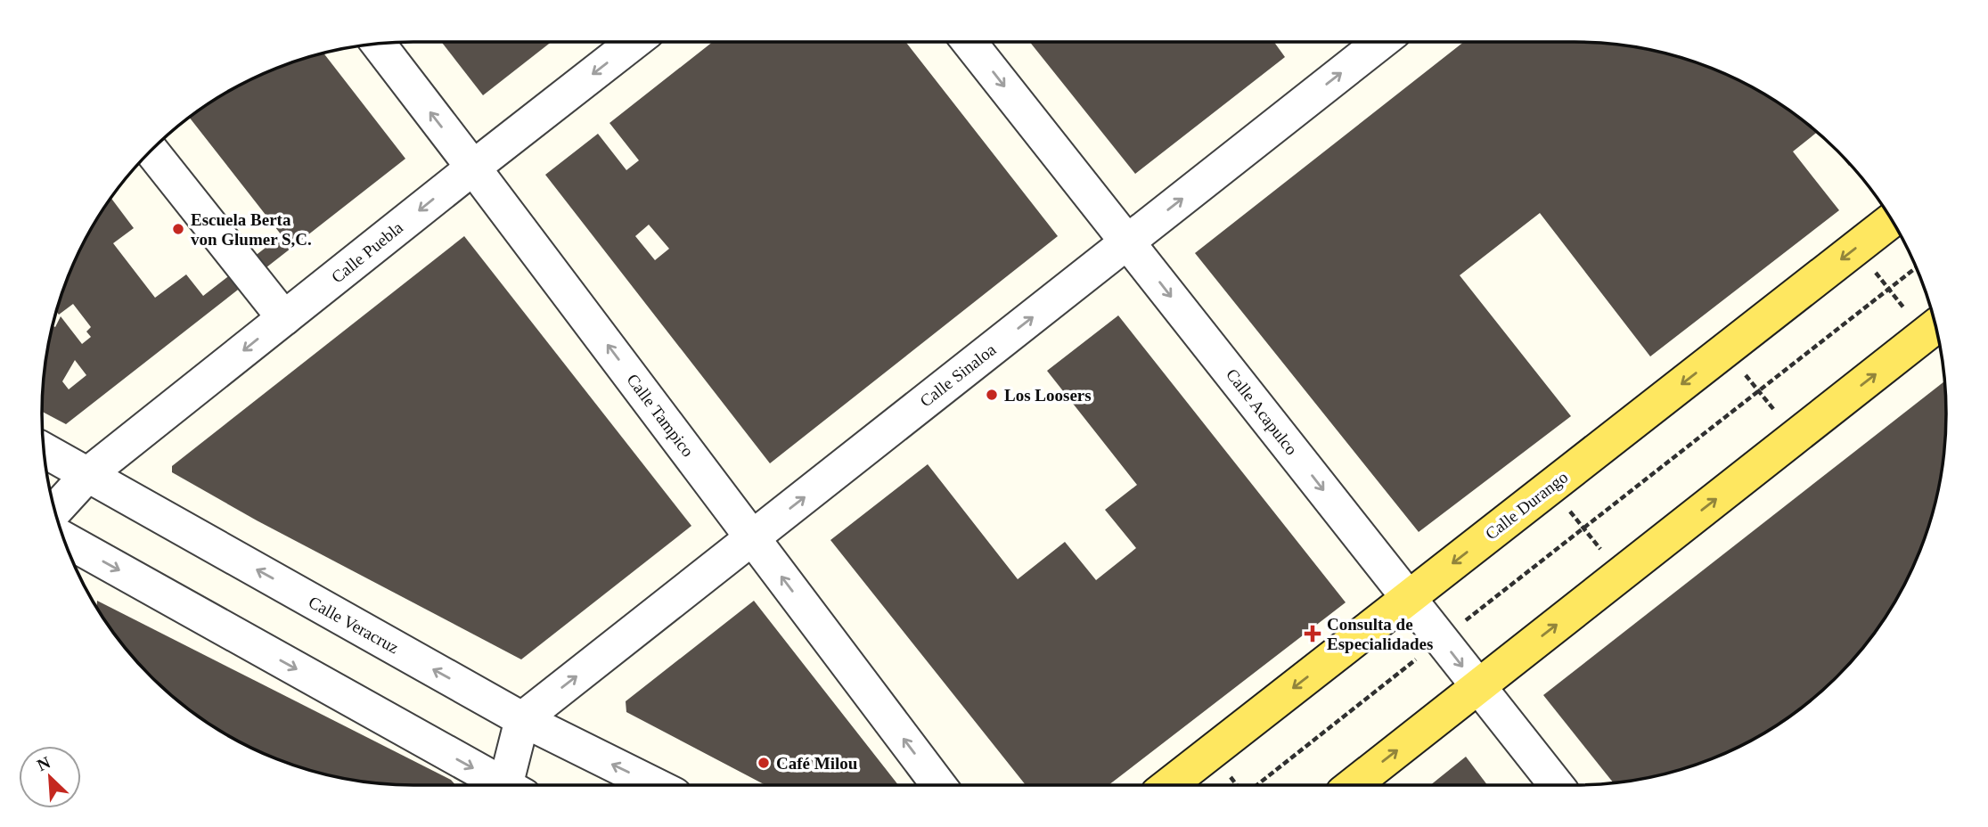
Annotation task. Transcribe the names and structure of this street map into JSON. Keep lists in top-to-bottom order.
{
  "streets": {
    "main road": ["Calle Durango"],
    "street": [
      "Calle Puebla",
      "Calle Sinaloa",
      "Calle Acapulco",
      "Calle Tampico",
      "Calle Veracruz"
    ]
  },
  "crossings": [
    ["Calle Puebla", "Calle Tampico"],
    ["Calle Puebla", "Calle Veracruz"],
    ["Calle Sinaloa", "Calle Acapulco"],
    ["Calle Sinaloa", "Calle Tampico"],
    ["Calle Sinaloa", "Calle Veracruz"],
    ["Calle Acapulco", "Calle Durango"]
  ],
  "one_way": [
    "Calle Puebla",
    "Calle Sinaloa",
    "Calle Acapulco",
    "Calle Tampico"
  ],
  "places": {
    "other": ["Escuela Berta von Glumer S,C.", "Los Loosers", "Café Milou"],
    "health": ["Consulta de Especialidades"]
  },
  "north": "top left"
}
